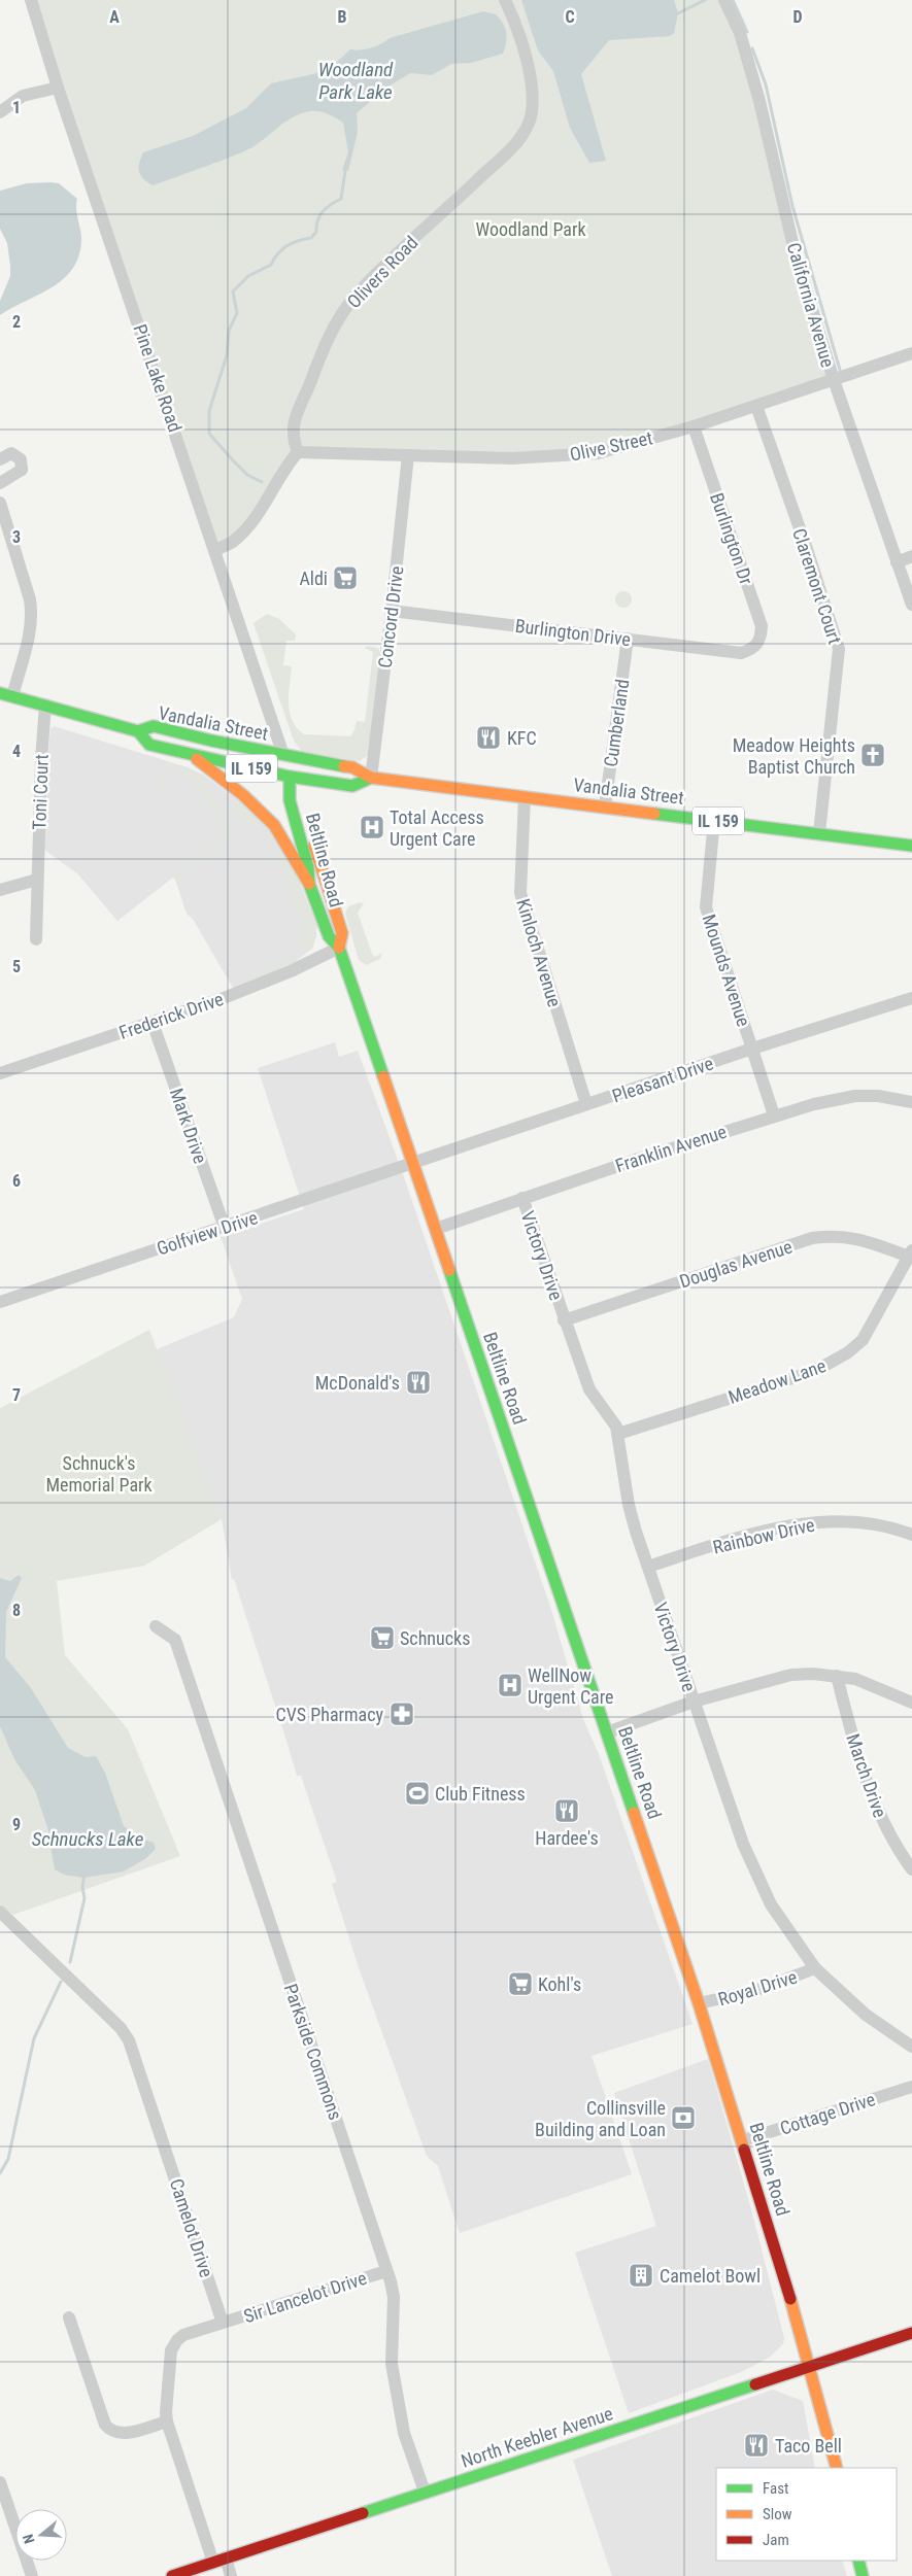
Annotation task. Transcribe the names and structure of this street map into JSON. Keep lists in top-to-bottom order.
{
  "streets": {
    "main road": [
      "Vandalia Street",
      "IL 159",
      "Beltline Road",
      "North Keebler Avenue"
    ],
    "street": [
      "Olivers Road",
      "California Avenue",
      "Pine Lake Road",
      "Olive Street",
      "Burlington Dr",
      "Claremont Court",
      "Concord Drive",
      "Burlington Drive",
      "Cumberland",
      "Toni Court",
      "Kinloch Avenue",
      "Mounds Avenue",
      "Frederick Drive",
      "Pleasant Drive",
      "Mark Drive",
      "Franklin Avenue",
      "Golfview Drive",
      "Victory Drive",
      "Douglas Avenue",
      "Meadow Lane",
      "Rainbow Drive",
      "March Drive",
      "Royal Drive",
      "Parkside Commons",
      "Cottage Drive",
      "Camelot Drive",
      "Sir Lancelot Drive"
    ]
  },
  "crossings": [
    ["Olivers Road", "Olive Street"],
    ["California Avenue", "Olive Street"],
    ["Pine Lake Road", "Vandalia Street"],
    ["Pine Lake Road", "Beltline Road"],
    ["Olive Street", "Burlington Dr"],
    ["Olive Street", "Claremont Court"],
    ["Olive Street", "Concord Drive"],
    ["Burlington Dr", "Burlington Drive"],
    ["Claremont Court", "Vandalia Street"],
    ["Concord Drive", "Burlington Drive"],
    ["Concord Drive", "Vandalia Street"],
    ["Burlington Drive", "Cumberland"],
    ["Vandalia Street", "Cumberland"],
    ["Vandalia Street", "Toni Court"],
    ["Vandalia Street", "Beltline Road"],
    ["Vandalia Street", "Kinloch Avenue"],
    ["Vandalia Street", "Mounds Avenue"],
    ["Beltline Road", "Frederick Drive"],
    ["Beltline Road", "Pleasant Drive"],
    ["Beltline Road", "Franklin Avenue"],
    ["Beltline Road", "Golfview Drive"],
    ["Beltline Road", "Royal Drive"],
    ["Beltline Road", "Cottage Drive"],
    ["Beltline Road", "North Keebler Avenue"],
    ["Kinloch Avenue", "Pleasant Drive"],
    ["Mounds Avenue", "Pleasant Drive"],
    ["Mounds Avenue", "Franklin Avenue"],
    ["Frederick Drive", "Mark Drive"],
    ["Pleasant Drive", "Golfview Drive"],
    ["Mark Drive", "Golfview Drive"],
    ["Franklin Avenue", "Victory Drive"],
    ["Victory Drive", "Douglas Avenue"],
    ["Victory Drive", "Meadow Lane"],
    ["Victory Drive", "Rainbow Drive"],
    ["Victory Drive", "Royal Drive"],
    ["Douglas Avenue", "Meadow Lane"],
    ["Parkside Commons", "Sir Lancelot Drive"],
    ["Parkside Commons", "North Keebler Avenue"],
    ["Camelot Drive", "Sir Lancelot Drive"]
  ],
  "water": ["Woodland Park Lake", "Schnucks Lake"],
  "parks": ["Woodland Park", "Schnuck's Memorial Park"],
  "places": {
    "supermarket": ["Aldi", "Schnucks", "Kohl's"],
    "restaurant": [
      "KFC",
      "McDonald's",
      "Hardee's",
      "Taco Bell"
    ],
    "church": ["Meadow Heights Baptist Church"],
    "hospital": ["Total Access Urgent Care", "WellNow Urgent Care"],
    "pharmacy": ["CVS Pharmacy"],
    "sports": ["Club Fitness"],
    "bank": ["Collinsville Building and Loan"],
    "building": ["Camelot Bowl"]
  },
  "legend": ["Fast", "Slow", "Jam"],
  "north": "left",
  "grid": {
    "columns": [
      "A",
      "B",
      "C",
      "D"
    ],
    "rows": [
      "1",
      "2",
      "3",
      "4",
      "5",
      "6",
      "7",
      "8",
      "9"
    ]
  }
}
